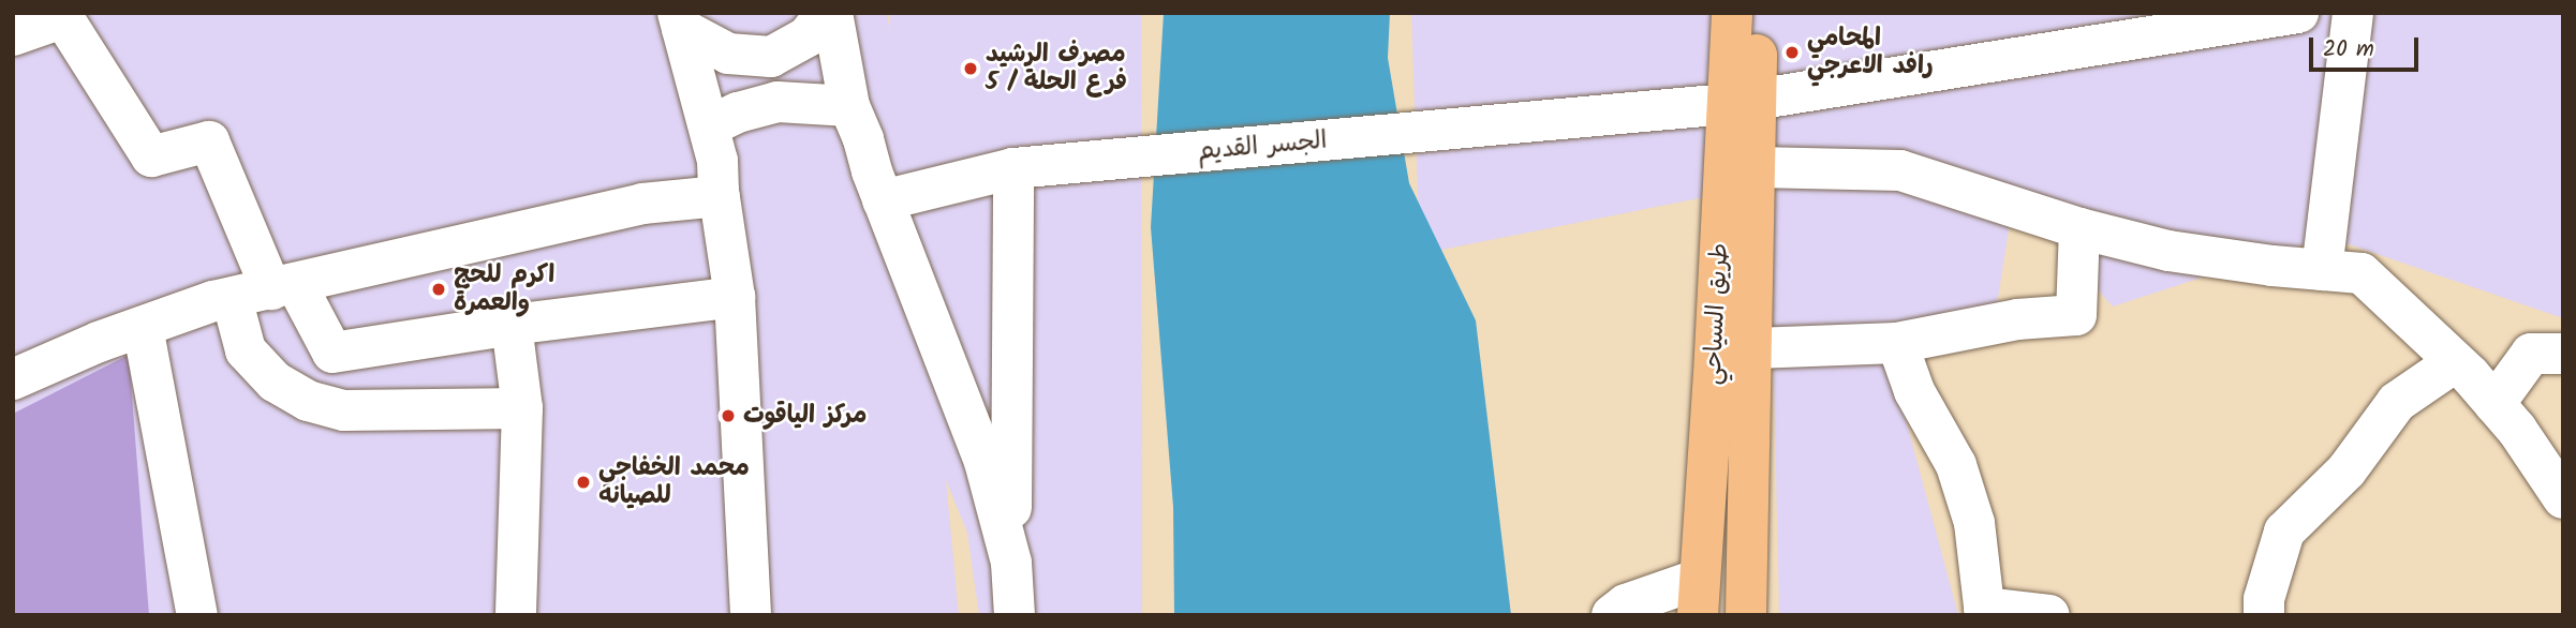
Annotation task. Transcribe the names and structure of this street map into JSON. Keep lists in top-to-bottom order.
{
  "streets": {
    "main road": ["طريق السياحي"],
    "street": ["الجسر القديم"]
  },
  "crossings": [
    ["الجسر القديم", "طريق السياحي"]
  ],
  "places": [
    "المحامي رافد الاعرجي",
    "مصرف الرشيد فرع الحلة / 5",
    "اكرم للحج والعمرة",
    "مركز الياقوت",
    "محمد الخفاجي للصيانه"
  ],
  "scale_bar": "20 m"
}
